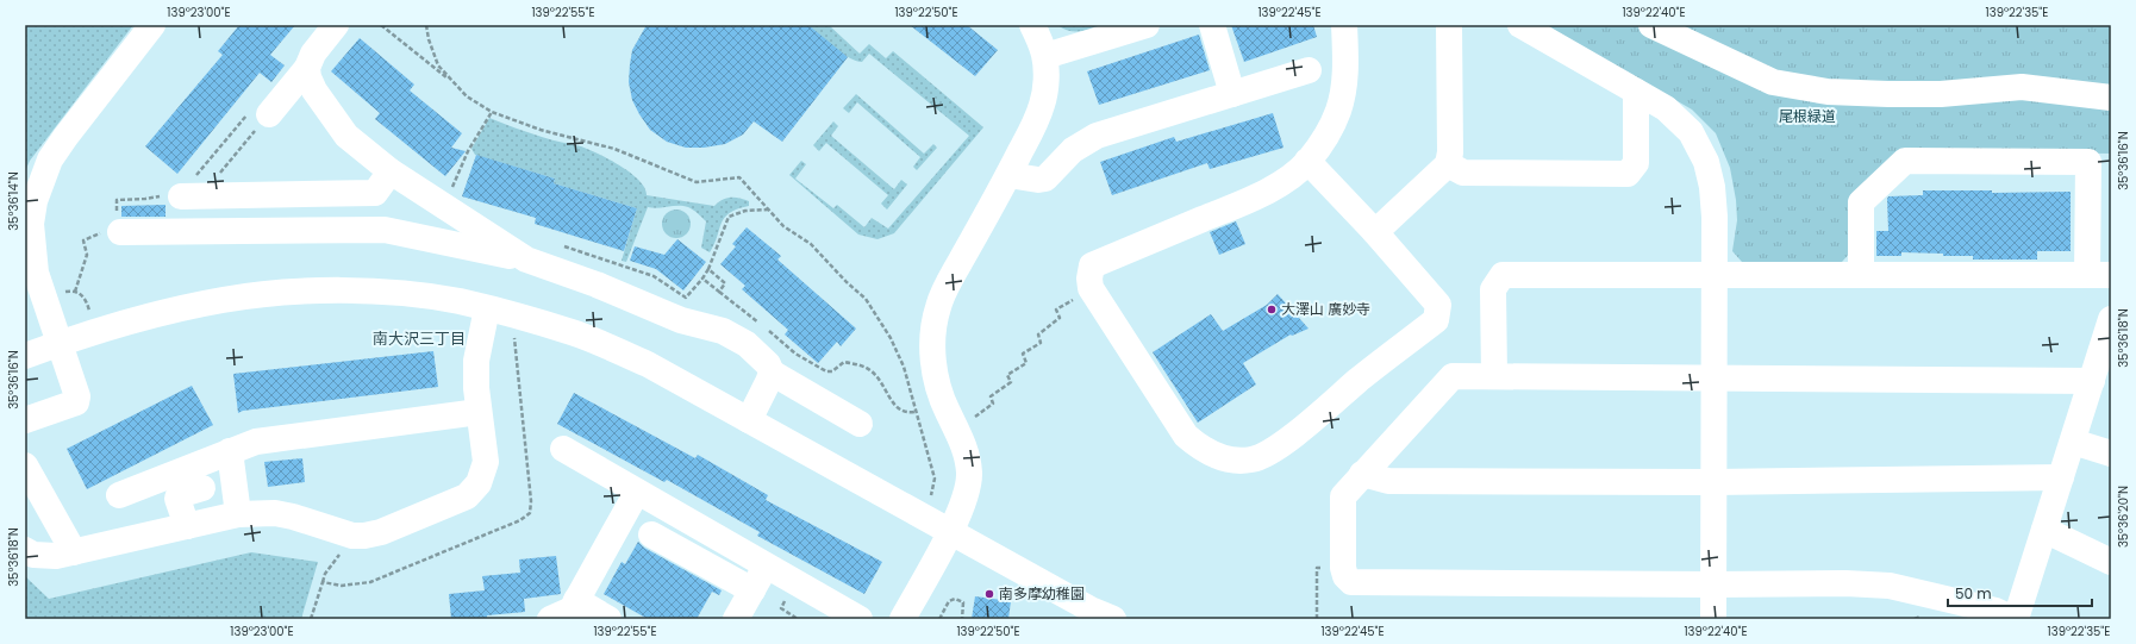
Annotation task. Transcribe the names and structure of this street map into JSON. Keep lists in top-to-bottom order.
{
  "districts": ["南大沢三丁目"],
  "parks": ["尾根緑道"],
  "places": ["大澤山 廣妙寺", "南多摩幼稚園"],
  "scale_bar": "50 m",
  "coordinates": [
    "139°23'00\"E",
    "139°22'55\"E",
    "139°22'50\"E",
    "139°22'45\"E",
    "139°22'40\"E",
    "139°22'35\"E",
    "35°36'16\"N",
    "35°36'14\"N",
    "35°36'18\"N",
    "35°36'20\"N"
  ]
}
